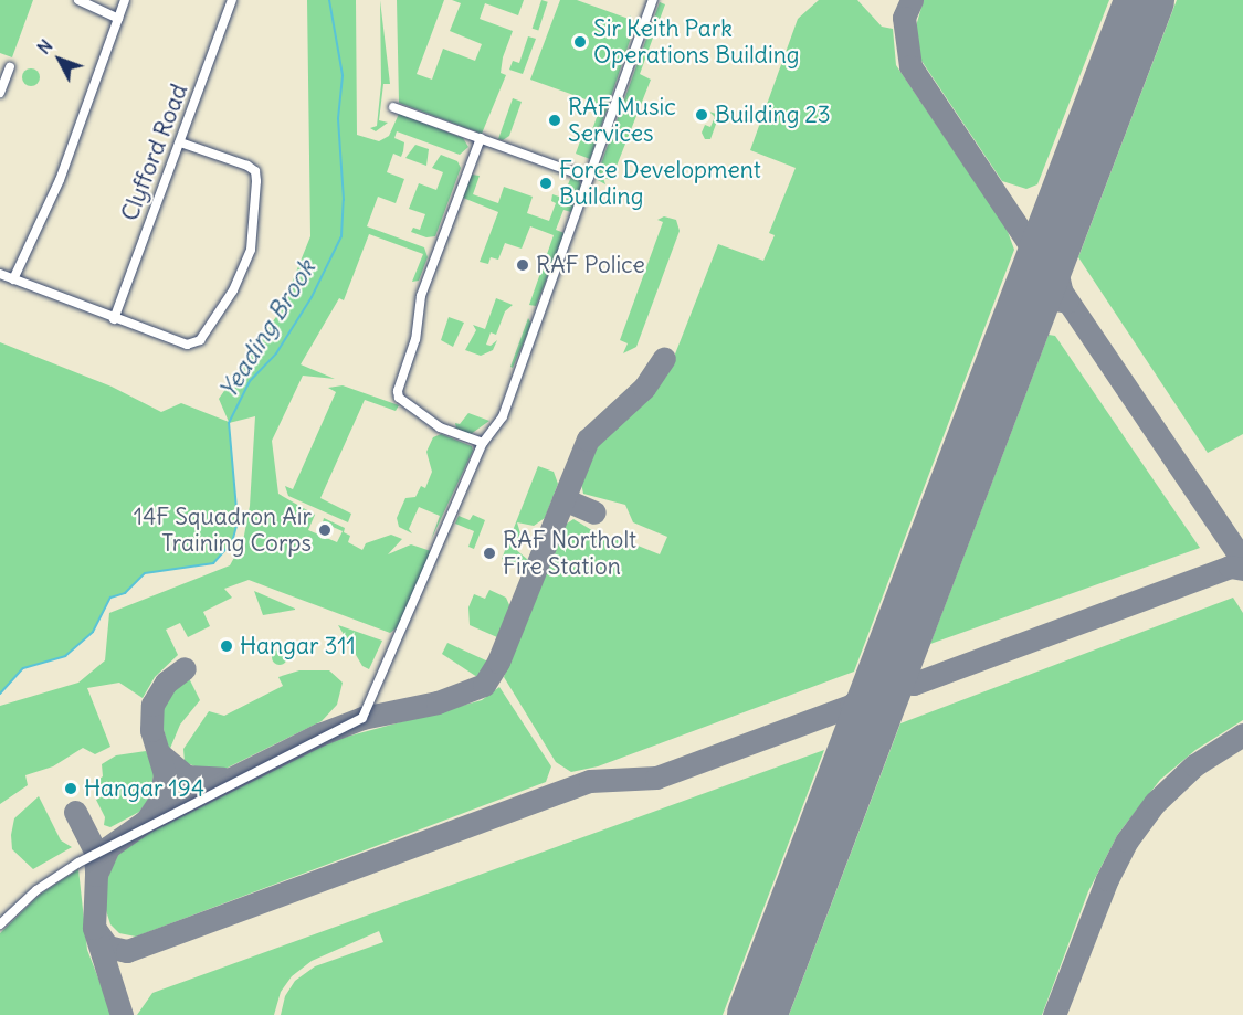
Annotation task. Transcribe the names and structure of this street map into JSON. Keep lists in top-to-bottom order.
{
  "streets": {
    "street": ["Clyfford Road"]
  },
  "water": ["Yeading Brook"],
  "places": [
    "Sir Keith Park Operations Building",
    "Building 23",
    "RAF Music Services",
    "Force Development Building",
    "RAF Police",
    "14F Squadron Air Training Corps",
    "RAF Northolt Fire Station",
    "Hangar 311",
    "Hangar 194"
  ],
  "north": "top left"
}
